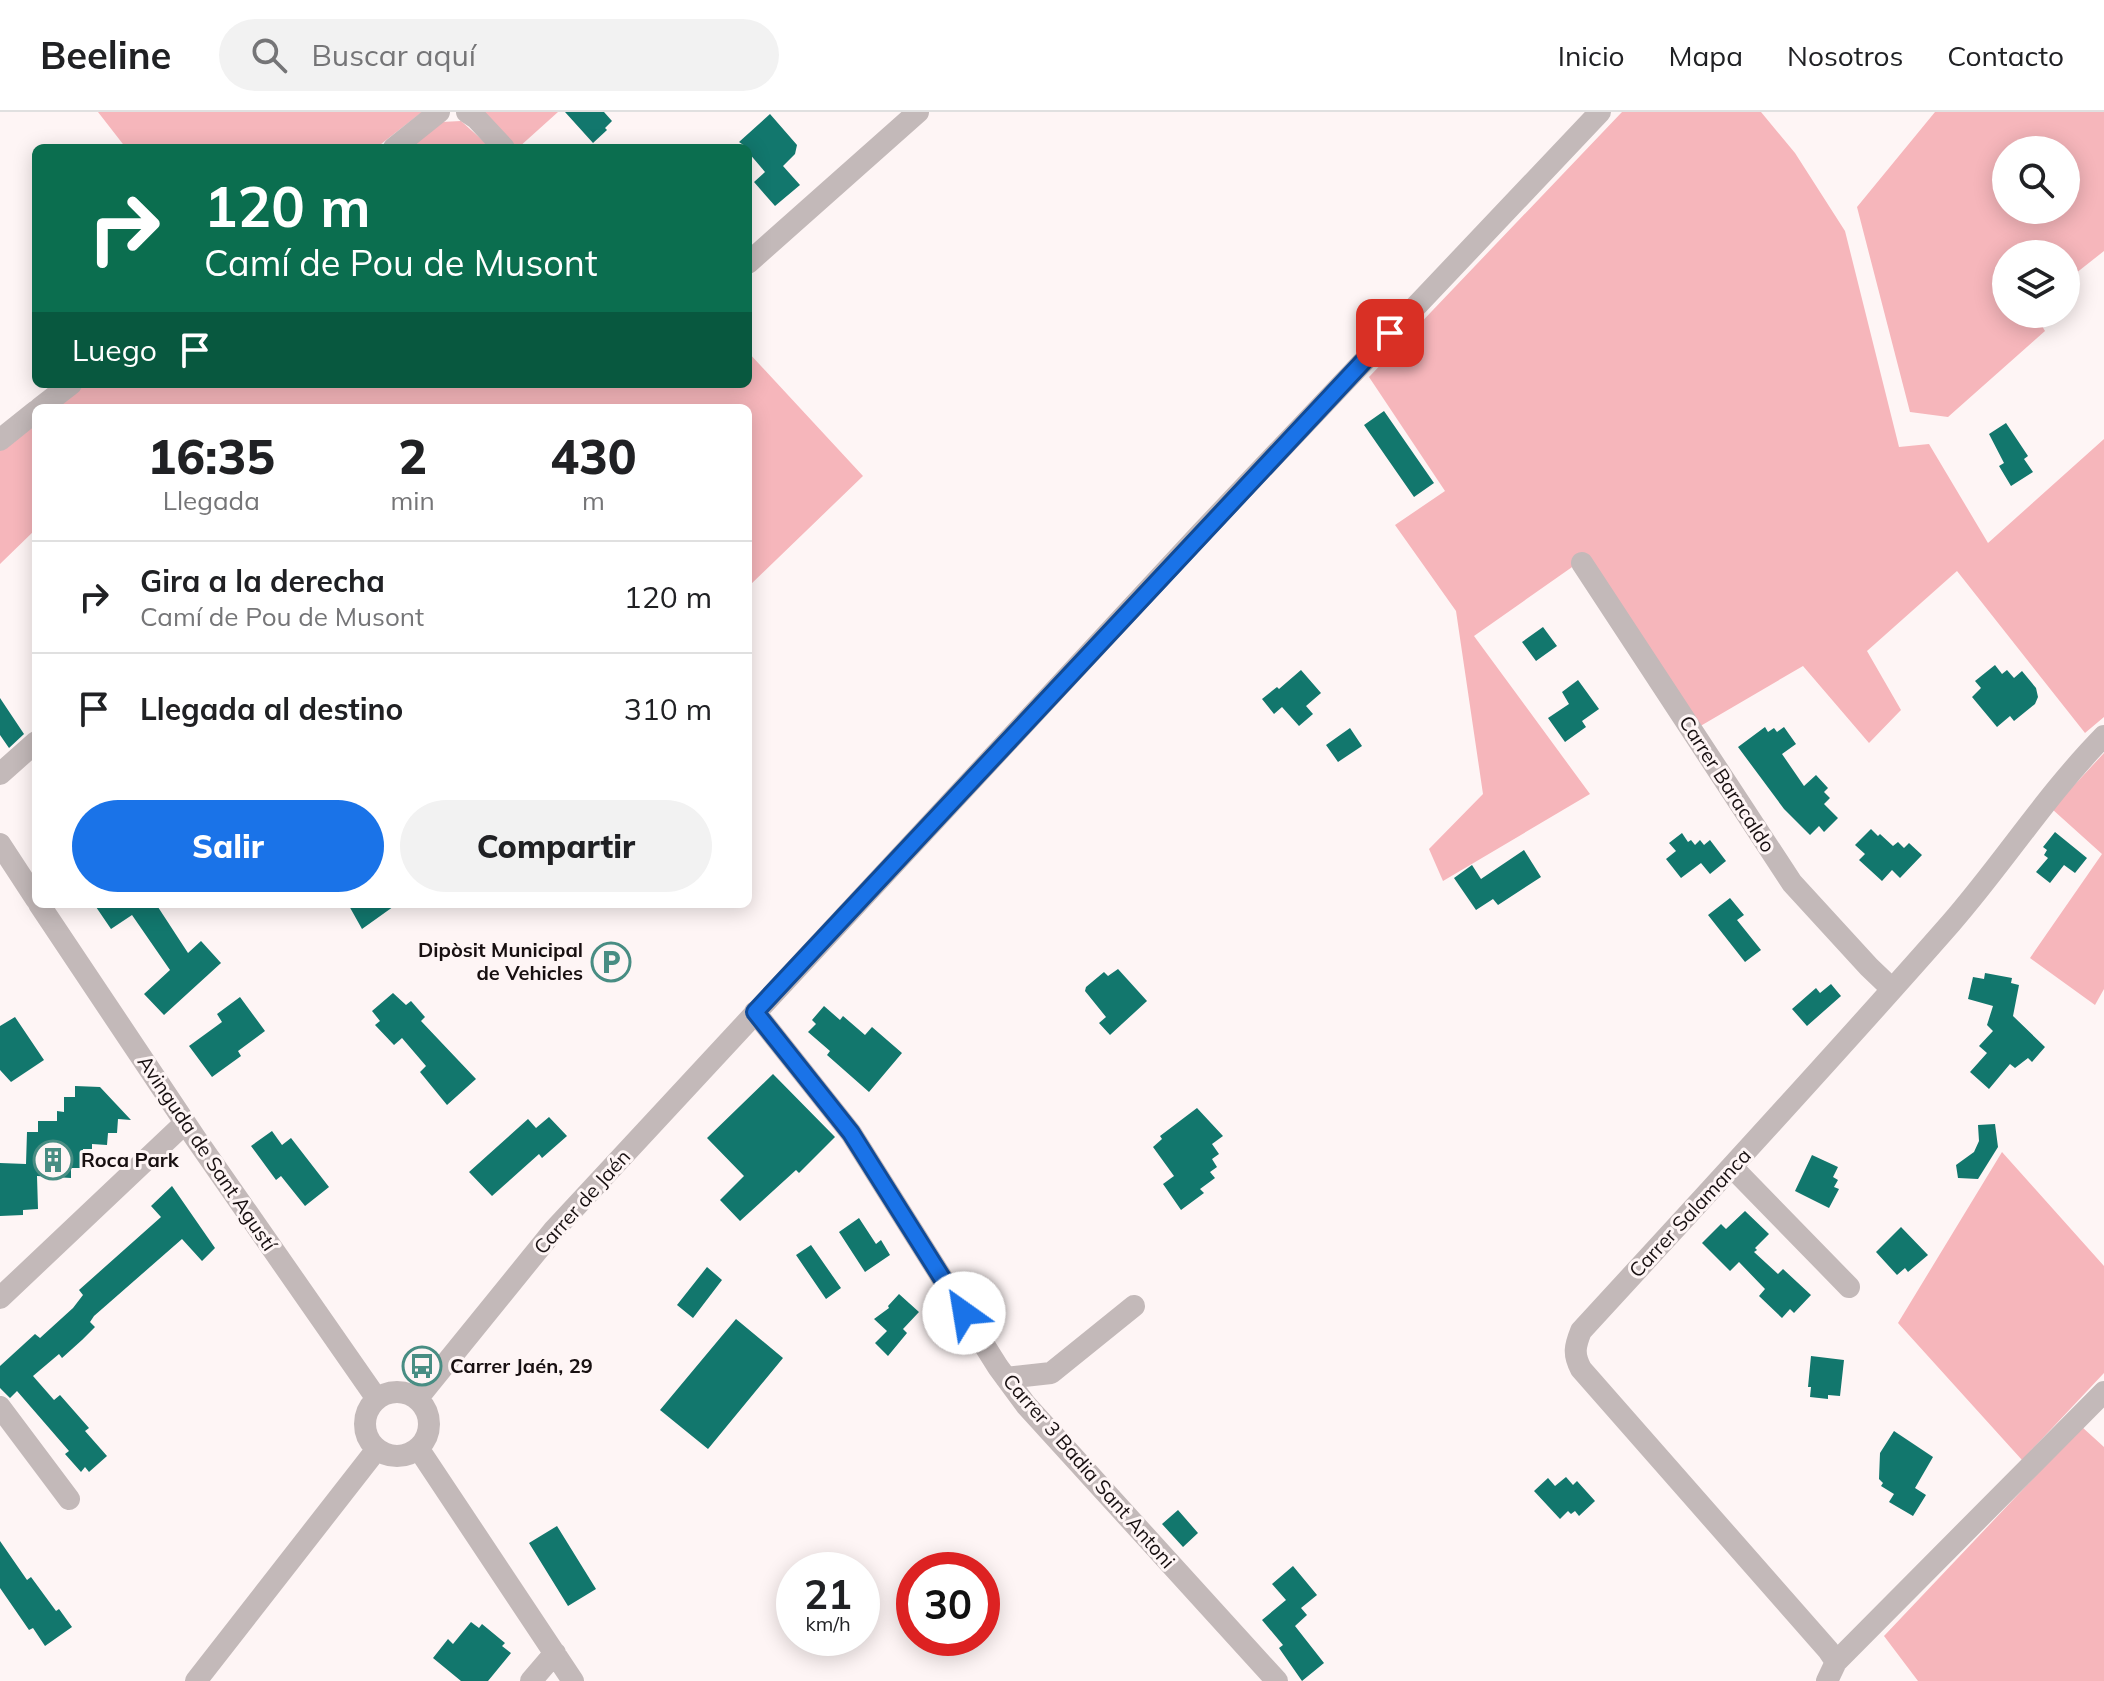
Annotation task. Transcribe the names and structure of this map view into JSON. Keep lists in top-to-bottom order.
{
  "streets": {
    "street": [
      "Carrer Baracaldo",
      "Avinguda de Sant Agustí",
      "Carrer de Jaén",
      "Carrer Salamanca",
      "Carrer 3 Badia Sant Antoni"
    ]
  },
  "crossings": [
    ["Carrer Baracaldo", "Carrer Salamanca"],
    ["Avinguda de Sant Agustí", "Carrer de Jaén"],
    ["Carrer de Jaén", "Carrer 3 Badia Sant Antoni"]
  ],
  "places": {
    "parking": ["Dipòsit Municipal de Vehicles"],
    "building": ["Roca Park"],
    "bus stop": ["Carrer Jaén, 29"]
  },
  "page": {
    "header": "Beeline",
    "search": "Buscar aquí",
    "nav": [
      "Inicio",
      "Mapa",
      "Nosotros",
      "Contacto"
    ],
    "turn": ["120 m", "Camí de Pou de Musont"],
    "then": "Luego",
    "eta": [
      "16:35",
      "Llegada",
      "2",
      "min",
      "430",
      "m"
    ],
    "list": [
      {
        "name": "Gira a la derecha",
        "note": "Camí de Pou de Musont",
        "value": "120 m"
      },
      {
        "name": "Llegada al destino",
        "value": "310 m"
      }
    ],
    "buttons": ["Salir", "Compartir"],
    "speed": "21 km/h",
    "limit": "30"
  }
}
